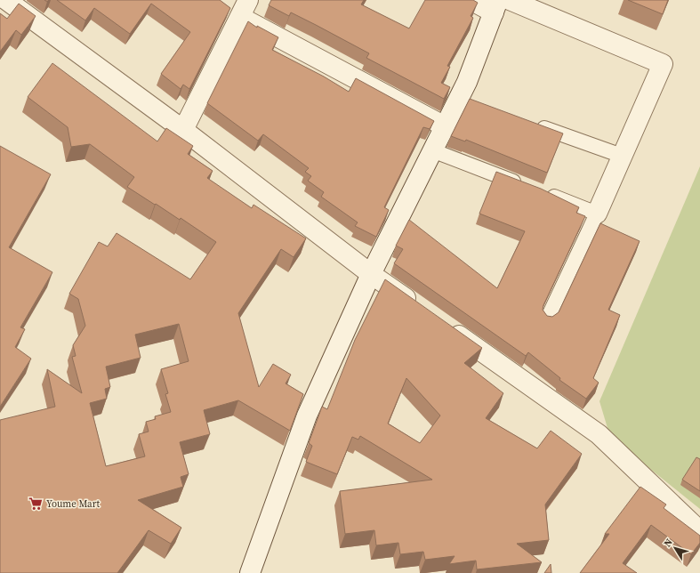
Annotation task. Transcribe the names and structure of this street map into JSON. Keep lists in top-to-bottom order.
{
  "places": {
    "supermarket": ["Youme Mart"]
  },
  "north": "top left"
}
